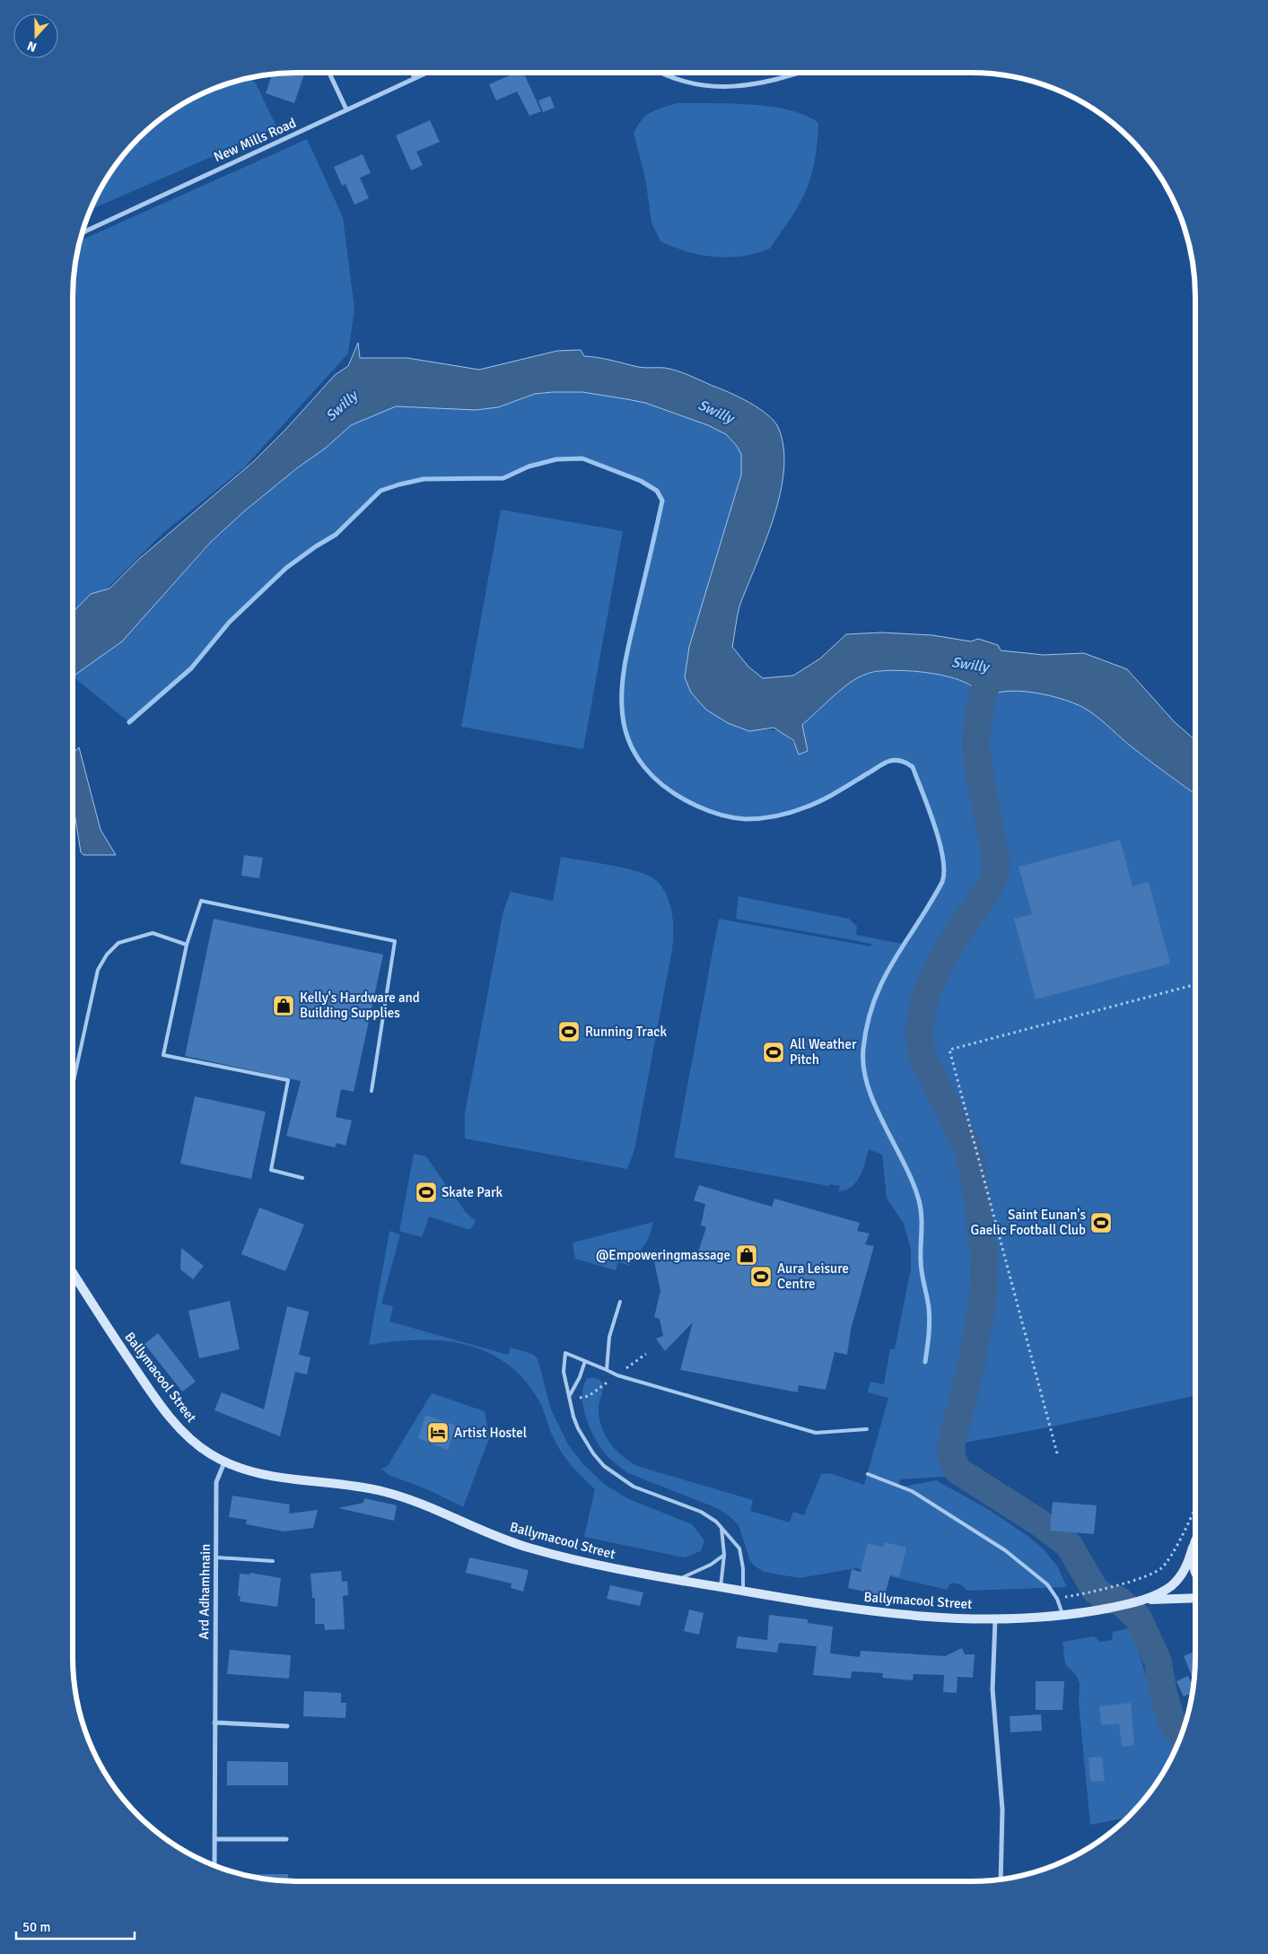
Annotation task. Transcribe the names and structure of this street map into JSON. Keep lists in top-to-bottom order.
{
  "streets": {
    "main road": ["Ballymacool Street"],
    "street": ["New Mills Road", "Ard Adhamhnain"]
  },
  "crossings": [
    ["Ballymacool Street", "Ard Adhamhnain"]
  ],
  "water": ["Swilly"],
  "places": {
    "shop": ["Kelly's Hardware and Building Supplies", "@Empoweringmassage"],
    "sports": [
      "Running Track",
      "All Weather Pitch",
      "Skate Park",
      "Saint Eunan's Gaelic Football Club",
      "Aura Leisure Centre"
    ],
    "hotel": ["Artist Hostel"]
  },
  "scale_bar": "50 m",
  "north": "bottom"
}
